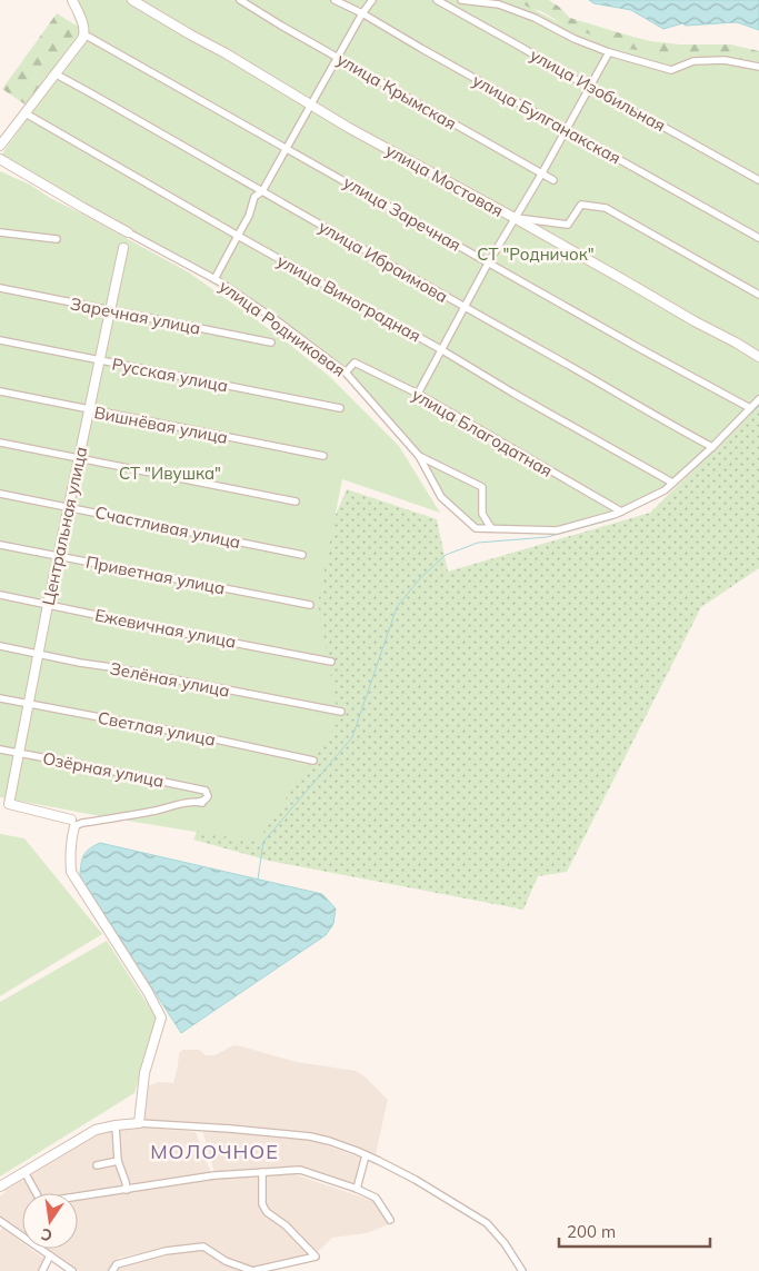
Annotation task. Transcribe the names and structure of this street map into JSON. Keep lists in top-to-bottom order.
{
  "streets": {
    "street": [
      "улица Изобильная",
      "улица Крымская",
      "улица Булганакская",
      "улица Мостовая",
      "улица Заречная",
      "улица Ибраимова",
      "улица Виноградная",
      "Заречная улица",
      "улица Родниковая",
      "Русская улица",
      "Вишнёвая улица",
      "улица Благодатная",
      "Центральная улица",
      "Счастливая улица",
      "Приветная улица",
      "Ежевичная улица",
      "Зелёная улица",
      "Светлая улица",
      "Озёрная улица"
    ]
  },
  "crossings": [
    ["улица Заречная", "улица Родниковая"],
    ["улица Ибраимова", "улица Родниковая"],
    ["улица Виноградная", "улица Родниковая"],
    ["Заречная улица", "Центральная улица"],
    ["улица Родниковая", "улица Благодатная"],
    ["Русская улица", "Центральная улица"],
    ["Вишнёвая улица", "Центральная улица"],
    ["Центральная улица", "Счастливая улица"],
    ["Центральная улица", "Приветная улица"],
    ["Центральная улица", "Ежевичная улица"],
    ["Центральная улица", "Зелёная улица"],
    ["Центральная улица", "Светлая улица"],
    ["Центральная улица", "Озёрная улица"]
  ],
  "districts": ["МОЛОЧНОЕ"],
  "parks": ["СТ \"Родничок\"", "СТ \"Ивушка\""],
  "scale_bar": "200 m",
  "north": "bottom"
}
